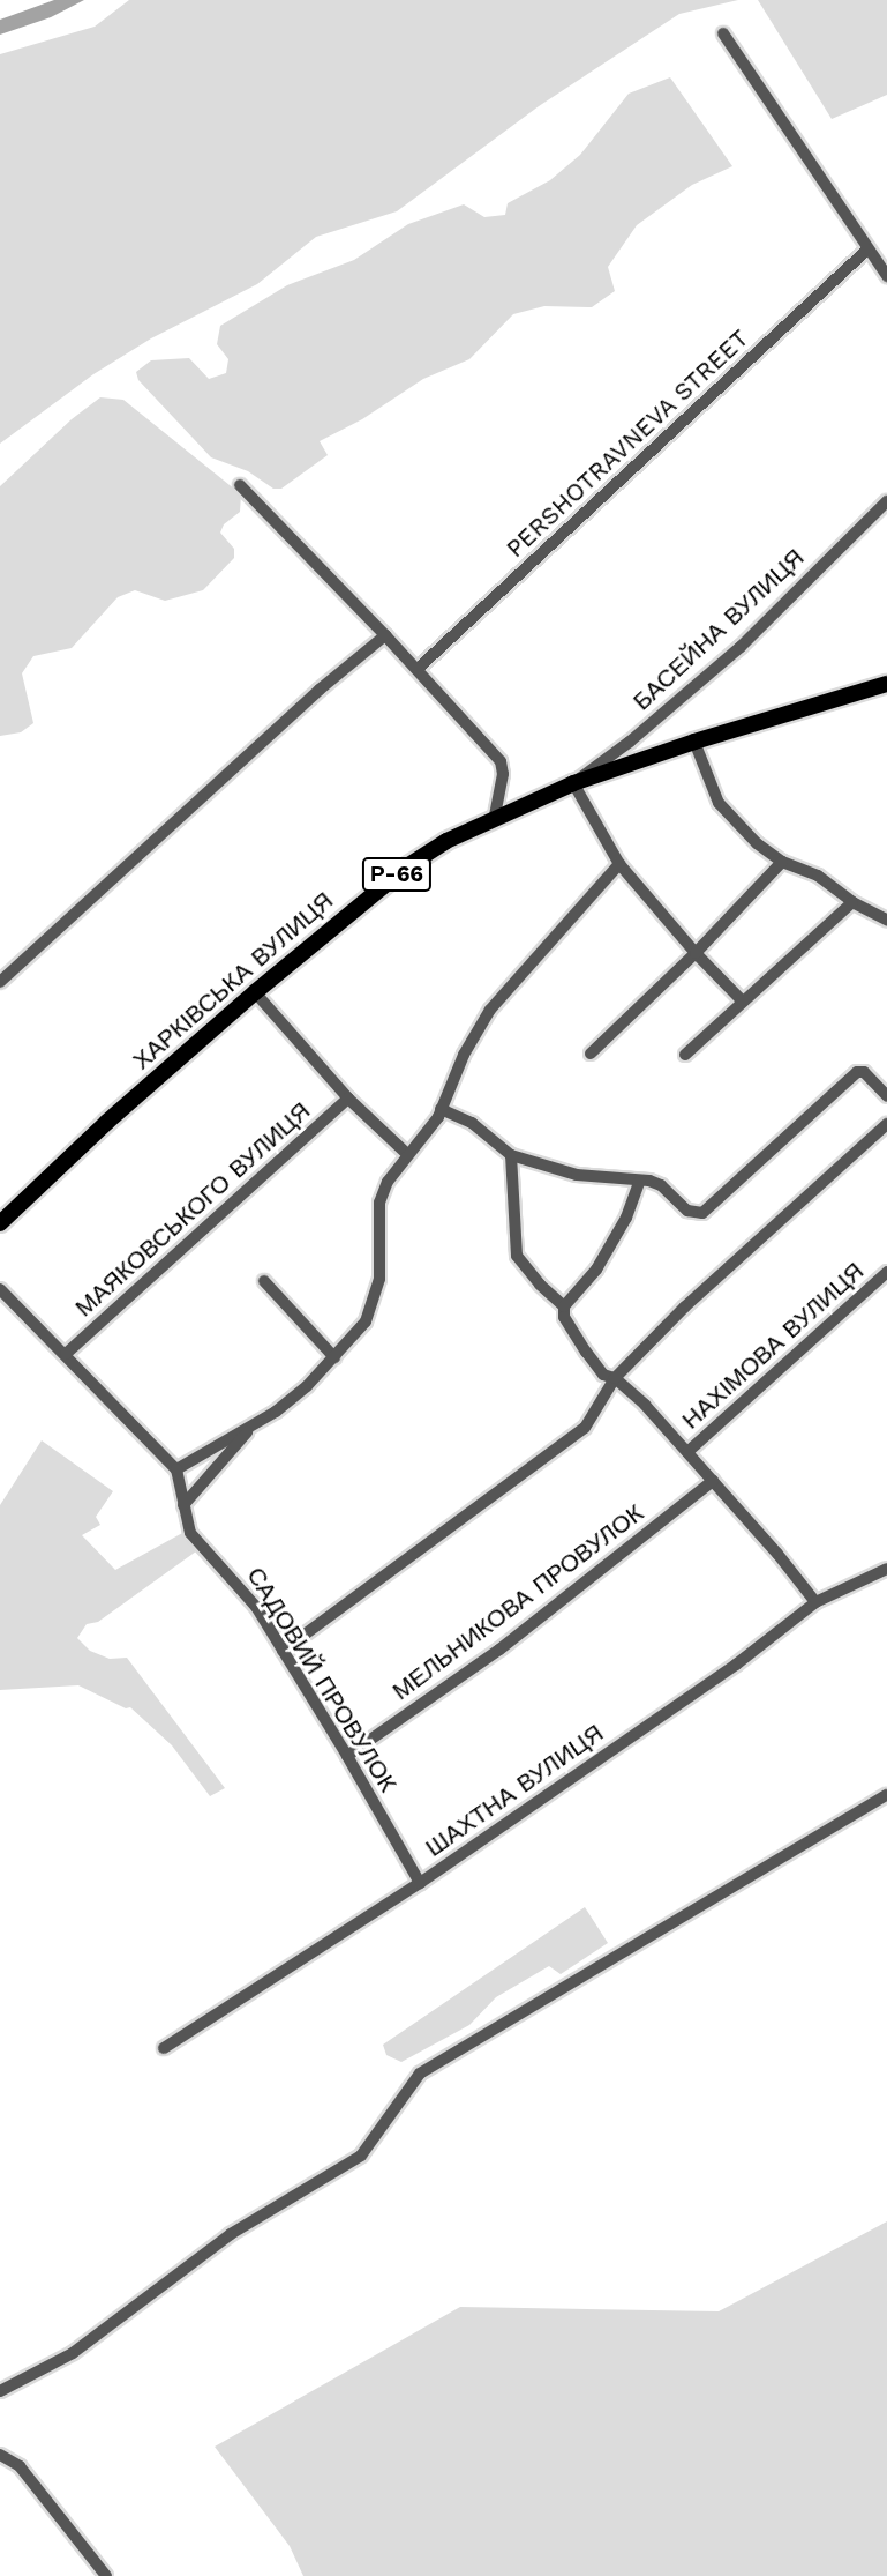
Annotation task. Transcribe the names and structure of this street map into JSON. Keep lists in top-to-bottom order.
{
  "streets": {
    "main road": ["Р-66", "ХАРКІВСЬКА ВУЛИЦЯ"],
    "street": [
      "PERSHOTRAVNEVA STREET",
      "БАСЕЙНА ВУЛИЦЯ",
      "МАЯКОВСЬКОГО ВУЛИЦЯ",
      "НАХІМОВА ВУЛИЦЯ",
      "МЕЛЬНИКОВА ПРОВУЛОК",
      "САДОВИЙ ПРОВУЛОК",
      "ШАХТНА ВУЛИЦЯ"
    ]
  },
  "crossings": [
    ["БАСЕЙНА ВУЛИЦЯ", "ХАРКІВСЬКА ВУЛИЦЯ"],
    ["МЕЛЬНИКОВА ПРОВУЛОК", "САДОВИЙ ПРОВУЛОК"],
    ["САДОВИЙ ПРОВУЛОК", "ШАХТНА ВУЛИЦЯ"]
  ]
}
